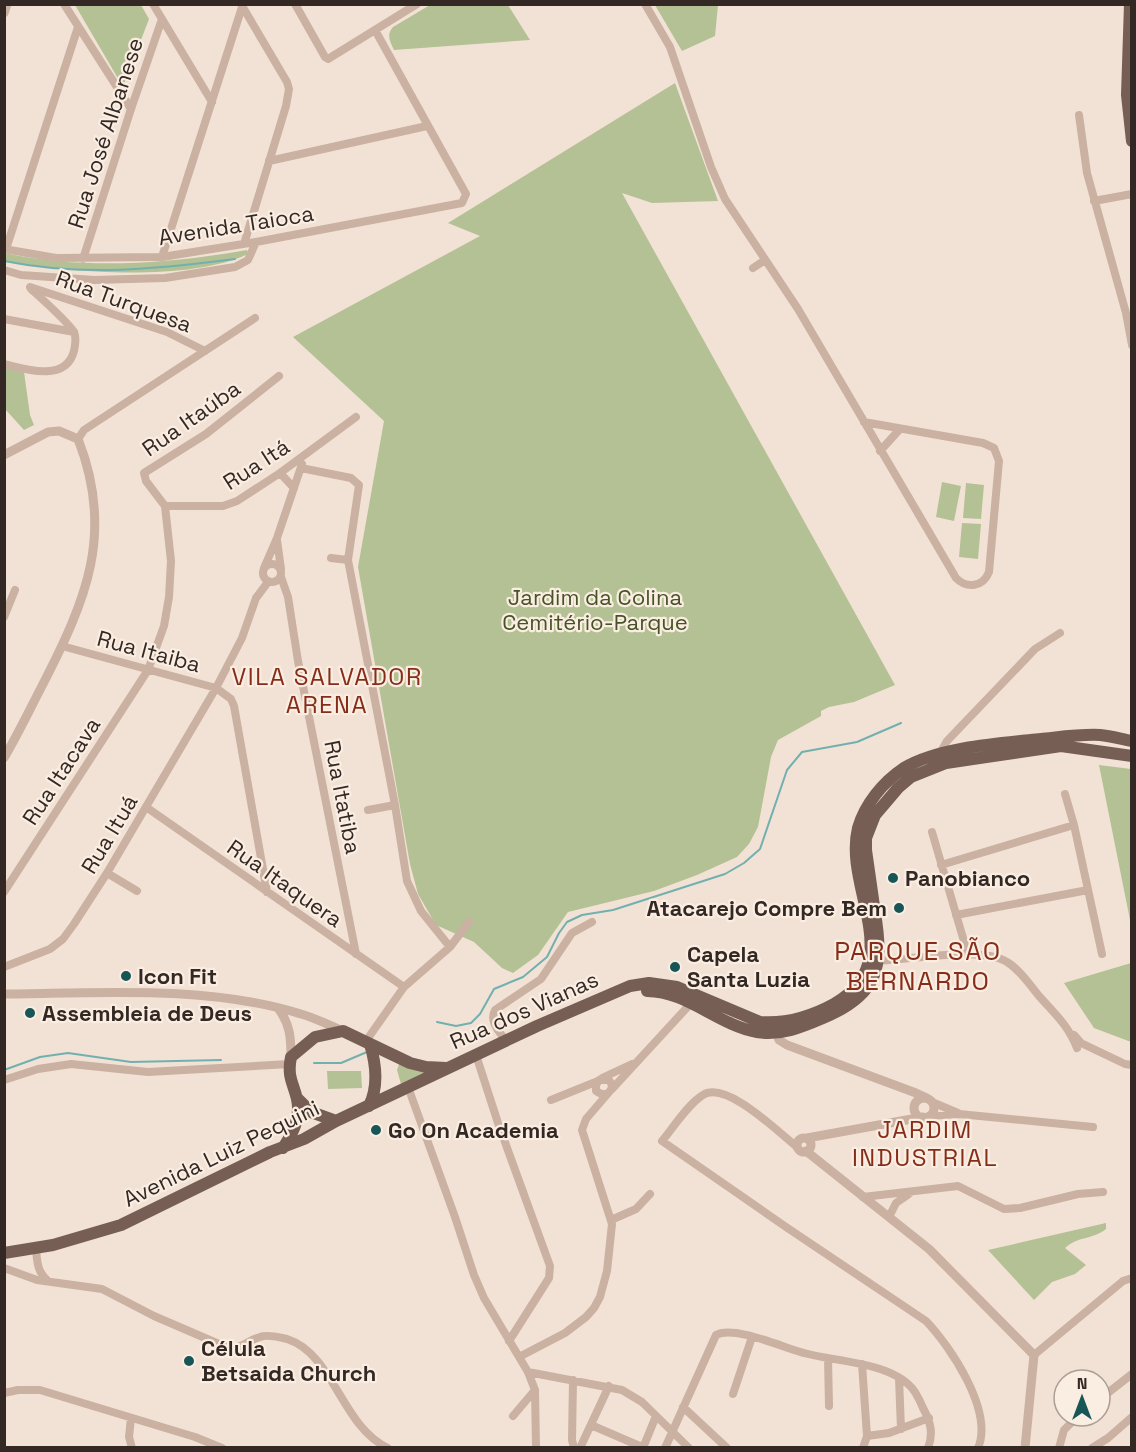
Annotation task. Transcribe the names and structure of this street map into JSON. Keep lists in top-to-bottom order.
{
  "streets": {
    "main road": ["Rua dos Vianas", "Avenida Luiz Pequini"],
    "street": [
      "Rua José Albanese",
      "Avenida Taioca",
      "Rua Turquesa",
      "Rua Itaúba",
      "Rua Itá",
      "Rua Itaiba",
      "Rua Itacava",
      "Rua Itatiba",
      "Rua Ituá",
      "Rua Itaquera"
    ]
  },
  "crossings": [
    ["Rua José Albanese", "Avenida Taioca"],
    ["Rua Itaúba", "Rua Itá"],
    ["Rua Itaúba", "Rua Itaiba"],
    ["Rua Itaúba", "Rua Itacava"],
    ["Rua Itaiba", "Rua Itacava"],
    ["Rua Itaiba", "Rua Ituá"],
    ["Rua Itatiba", "Rua Itaquera"],
    ["Rua Ituá", "Rua Itaquera"],
    ["Rua dos Vianas", "Avenida Luiz Pequini"]
  ],
  "districts": ["VILA SALVADOR ARENA", "PARQUE SÃO BERNARDO", "JARDIM INDUSTRIAL"],
  "parks": ["Jardim da Colina Cemitério-Parque"],
  "places": [
    "Panobianco",
    "Atacarejo Compre Bem",
    "Capela Santa Luzia",
    "Icon Fit",
    "Assembleia de Deus",
    "Go On Academia",
    "Célula Betsaida Church"
  ],
  "north": "top"
}
